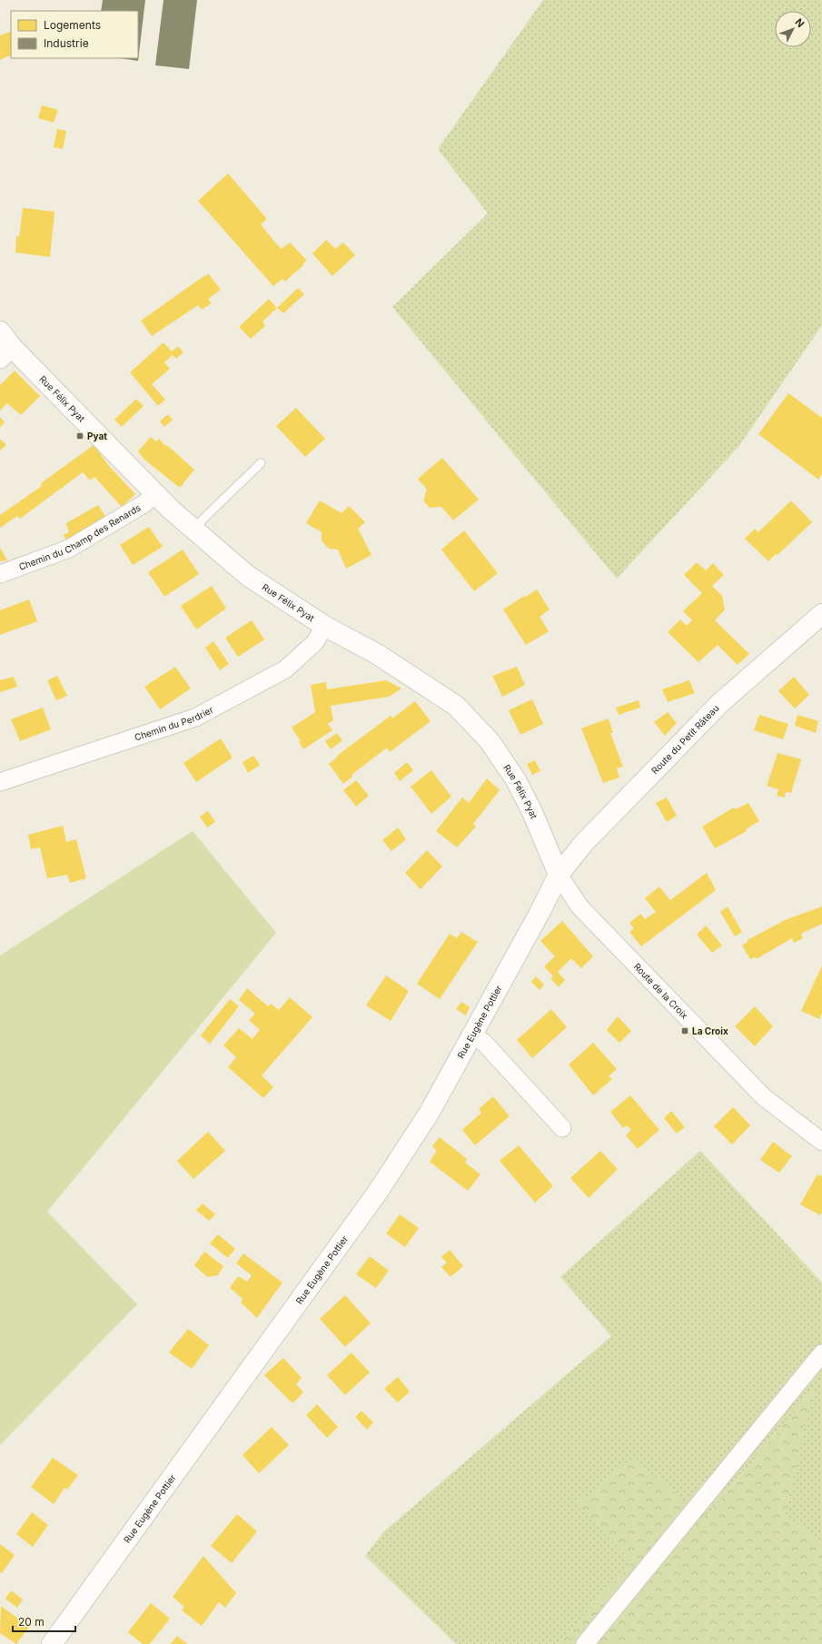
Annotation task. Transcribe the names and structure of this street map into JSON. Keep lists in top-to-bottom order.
{
  "streets": {
    "street": [
      "Rue Félix Pyat",
      "Chemin du Champ des Renards",
      "Chemin du Perdrier",
      "Route du Petit Râteau",
      "Route de la Croix",
      "Rue Eugène Pottier"
    ]
  },
  "crossings": [
    ["Rue Félix Pyat", "Chemin du Champ des Renards"],
    ["Rue Félix Pyat", "Chemin du Perdrier"],
    ["Rue Félix Pyat", "Route du Petit Râteau"],
    ["Rue Félix Pyat", "Route de la Croix"],
    ["Rue Félix Pyat", "Rue Eugène Pottier"],
    ["Route du Petit Râteau", "Route de la Croix"],
    ["Route du Petit Râteau", "Rue Eugène Pottier"],
    ["Route de la Croix", "Rue Eugène Pottier"]
  ],
  "places": {
    "transit": ["Pyat", "La Croix"]
  },
  "legend": ["Logements", "Industrie"],
  "scale_bar": "20 m",
  "north": "top right"
}
